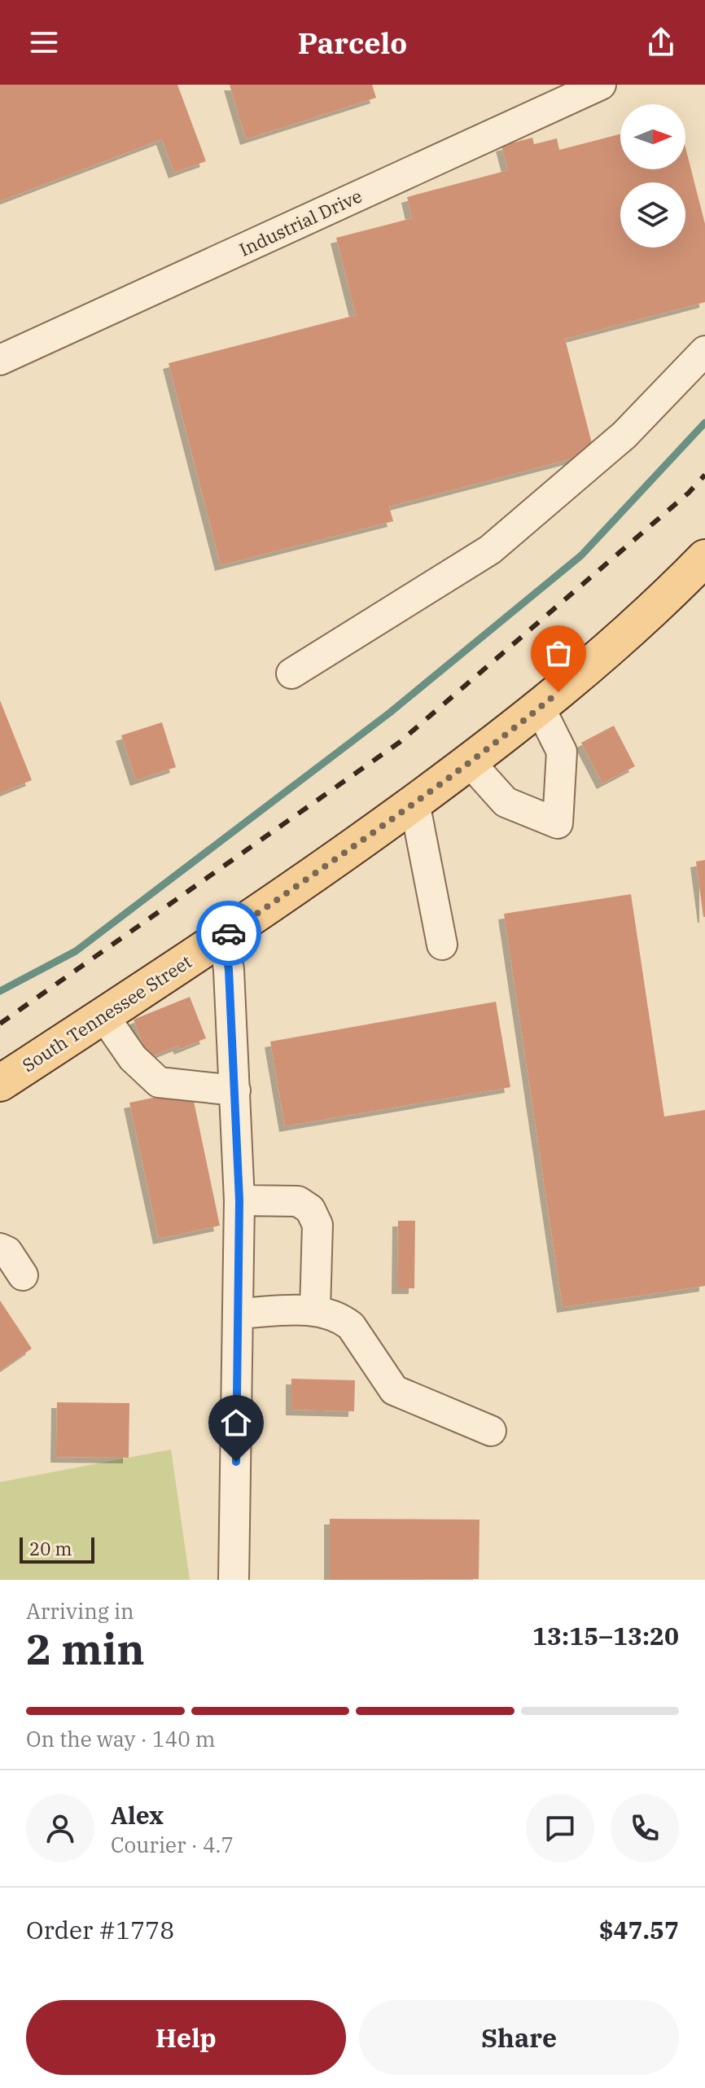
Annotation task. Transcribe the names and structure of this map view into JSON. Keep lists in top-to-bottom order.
{
  "streets": {
    "main road": ["South Tennessee Street"],
    "street": ["Industrial Drive"]
  },
  "scale_bar": "20 m",
  "north": "right",
  "page": {
    "header": "Parcelo",
    "scale": "20 m",
    "heading": ["2 min", "Arriving in", "13:15–13:20"],
    "panel": [
      "Alex",
      "Courier · 4.7",
      "Order #1778",
      "$47.57"
    ],
    "bar": "On the way · 140 m",
    "buttons": ["Help", "Share"]
  }
}
